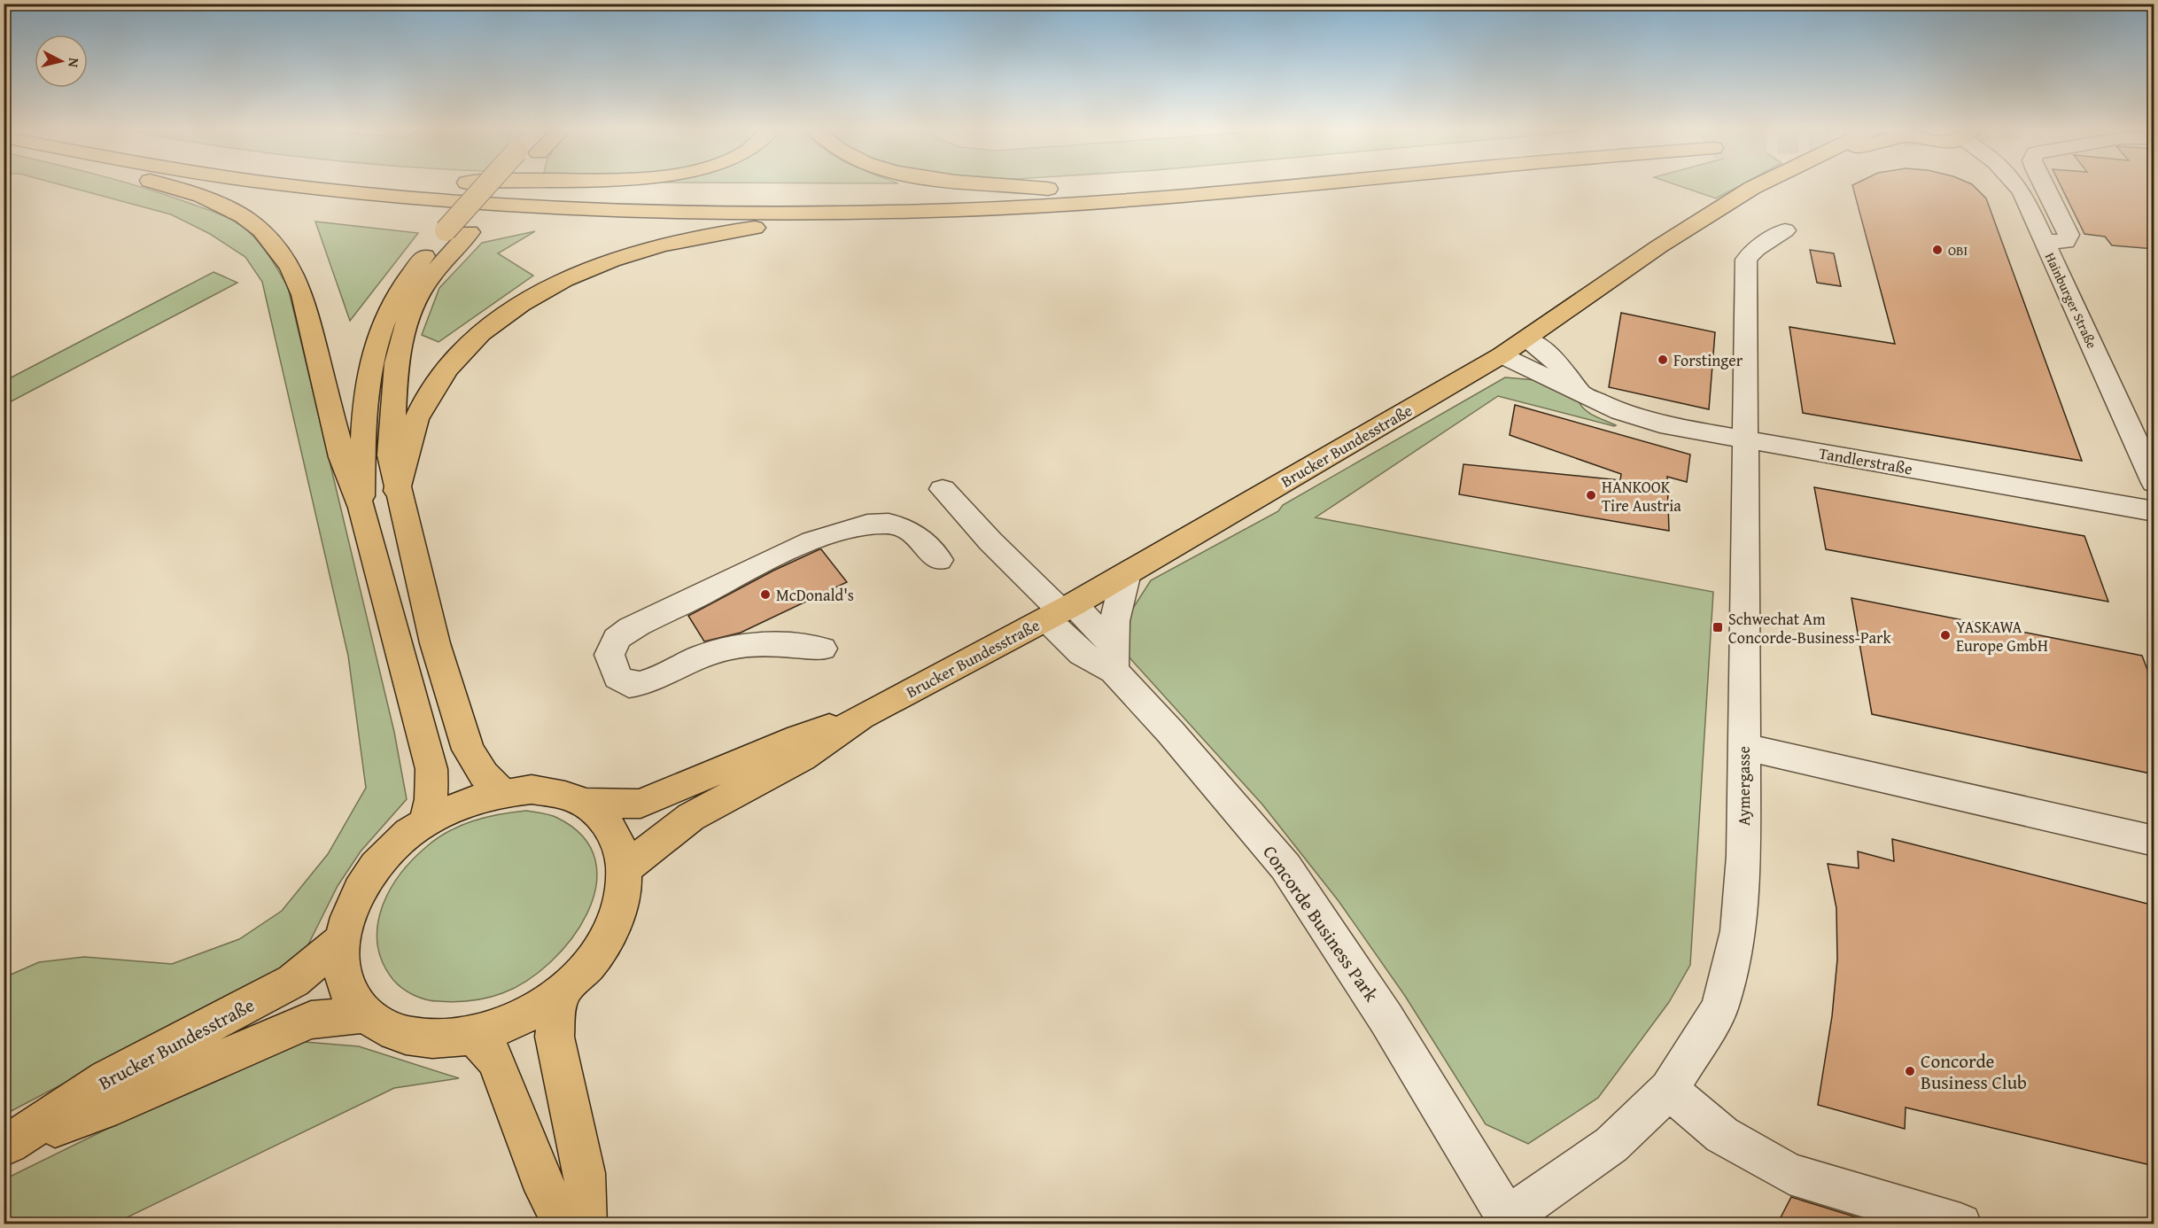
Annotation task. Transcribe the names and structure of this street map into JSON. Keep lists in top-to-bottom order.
{
  "streets": {
    "main road": ["Brucker Bundesstraße"],
    "street": [
      "Hainburger Straße",
      "Tandlerstraße",
      "Aymergasse",
      "Concorde Business Park"
    ]
  },
  "crossings": [
    ["Brucker Bundesstraße", "Tandlerstraße"],
    ["Brucker Bundesstraße", "Concorde Business Park"],
    ["Tandlerstraße", "Aymergasse"],
    ["Aymergasse", "Concorde Business Park"]
  ],
  "places": {
    "other": [
      "OBI",
      "Forstinger",
      "HANKOOK Tire Austria",
      "McDonald's",
      "YASKAWA Europe GmbH",
      "Concorde Business Club"
    ],
    "transit": ["Schwechat Am Concorde-Business-Park"]
  },
  "north": "right"
}
